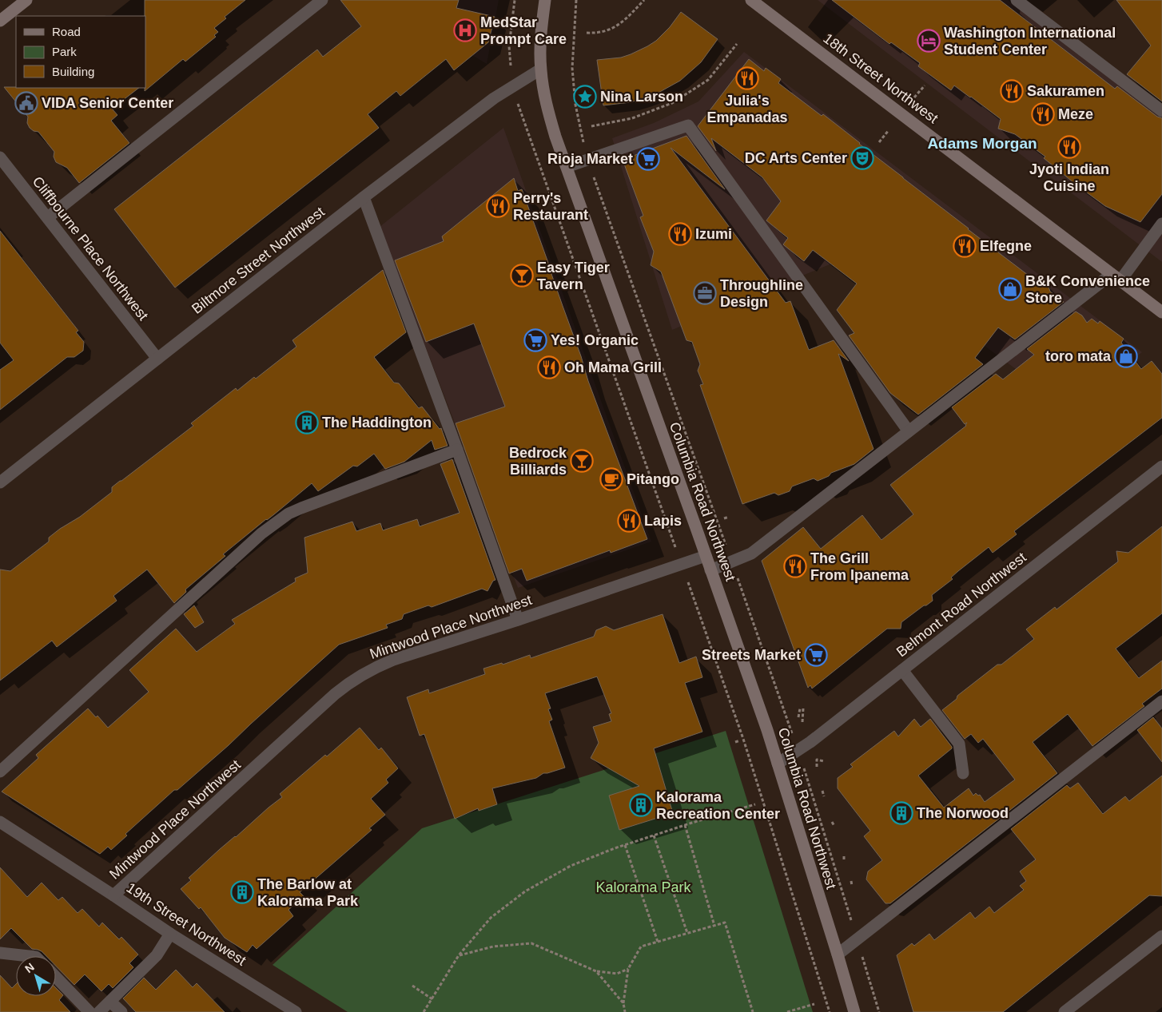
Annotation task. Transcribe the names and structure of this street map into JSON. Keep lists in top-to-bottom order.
{
  "streets": {
    "main road": ["18th Street Northwest", "Columbia Road Northwest"],
    "street": [
      "Cliffbourne Place Northwest",
      "Biltmore Street Northwest",
      "Belmont Road Northwest",
      "Mintwood Place Northwest",
      "19th Street Northwest"
    ]
  },
  "crossings": [
    ["Cliffbourne Place Northwest", "Biltmore Street Northwest"],
    ["Biltmore Street Northwest", "Columbia Road Northwest"],
    ["Columbia Road Northwest", "Belmont Road Northwest"],
    ["Columbia Road Northwest", "Mintwood Place Northwest"],
    ["Mintwood Place Northwest", "19th Street Northwest"]
  ],
  "districts": ["Adams Morgan"],
  "parks": ["Kalorama Park"],
  "places": {
    "hospital": ["MedStar Prompt Care"],
    "hotel": ["Washington International Student Center"],
    "restaurant": [
      "Julia's Empanadas",
      "Sakuramen",
      "Meze",
      "Jyoti Indian Cuisine",
      "Perry's Restaurant",
      "Izumi",
      "Elfegne",
      "Oh Mama Grill",
      "Lapis",
      "The Grill From Ipanema"
    ],
    "place": ["Nina Larson"],
    "public building": ["VIDA Senior Center"],
    "theatre": ["DC Arts Center"],
    "supermarket": ["Rioja Market", "Yes! Organic", "Streets Market"],
    "bar": ["Easy Tiger Tavern", "Bedrock Billiards"],
    "shop": ["B&K Convenience Store", "toro mata"],
    "office": ["Throughline Design"],
    "building": [
      "The Haddington",
      "Kalorama Recreation Center",
      "The Norwood",
      "The Barlow at Kalorama Park"
    ],
    "cafe": ["Pitango"]
  },
  "legend": ["Road", "Park", "Building"],
  "north": "top left"
}
